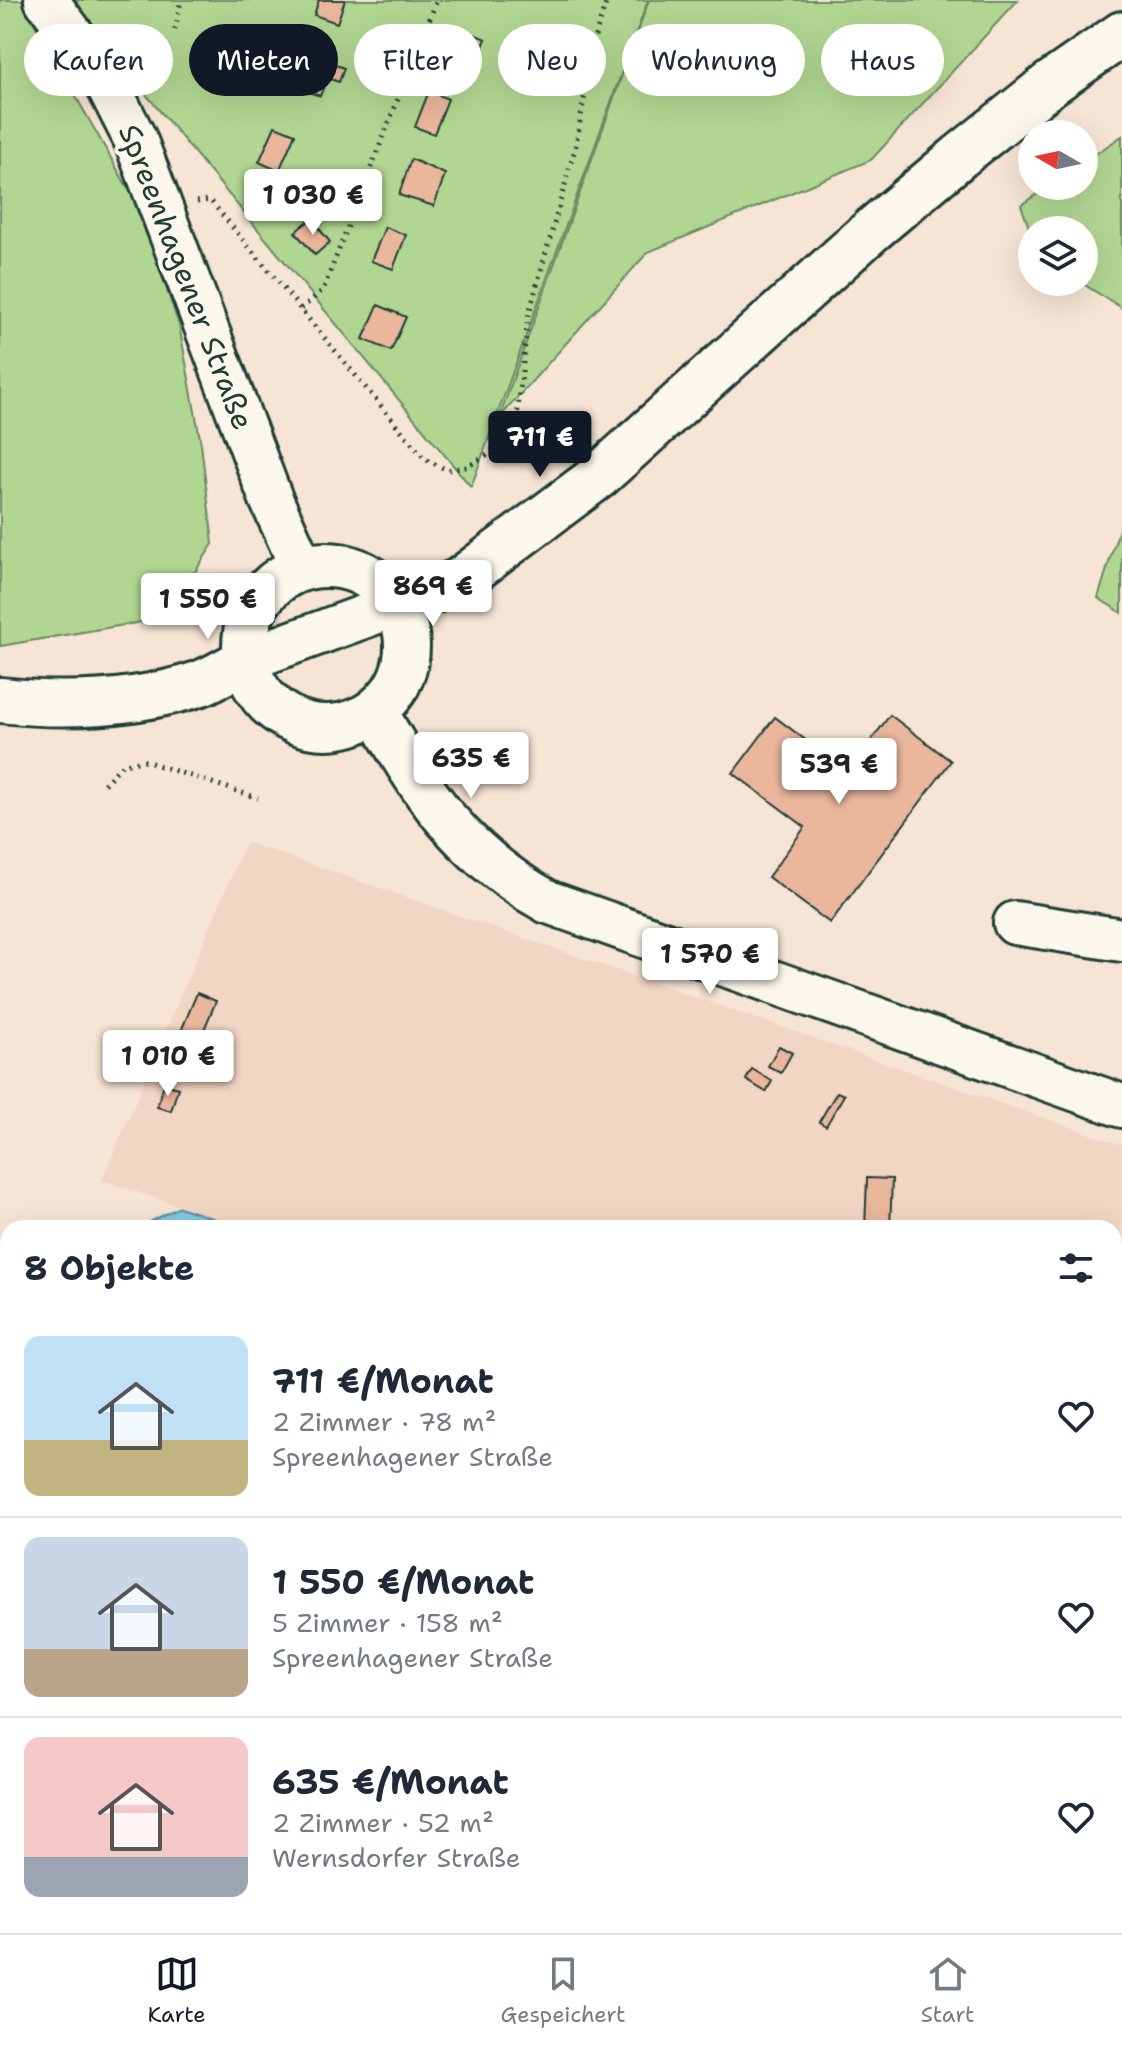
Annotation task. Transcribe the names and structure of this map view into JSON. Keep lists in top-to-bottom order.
{
  "streets": {
    "street": ["Spreenhagener Straße"]
  },
  "north": "left",
  "page": {
    "chip": [
      "Kaufen",
      "Mieten",
      "Filter",
      "Neu",
      "Wohnung",
      "Haus"
    ],
    "price": [
      "1 030 €",
      "711 €",
      "869 €",
      "1 550 €",
      "635 €",
      "539 €",
      "1 570 €",
      "1 010 €"
    ],
    "heading": "8 Objekte",
    "list": [
      {
        "name": "711 €/Monat",
        "note": "2 Zimmer · 78 m² · Spreenhagener Straße"
      },
      {
        "name": "1 550 €/Monat",
        "note": "5 Zimmer · 158 m² · Spreenhagener Straße"
      },
      {
        "name": "635 €/Monat",
        "note": "2 Zimmer · 52 m² · Wernsdorfer Straße"
      }
    ],
    "tabs": ["Karte", "Gespeichert", "Start"]
  }
}
